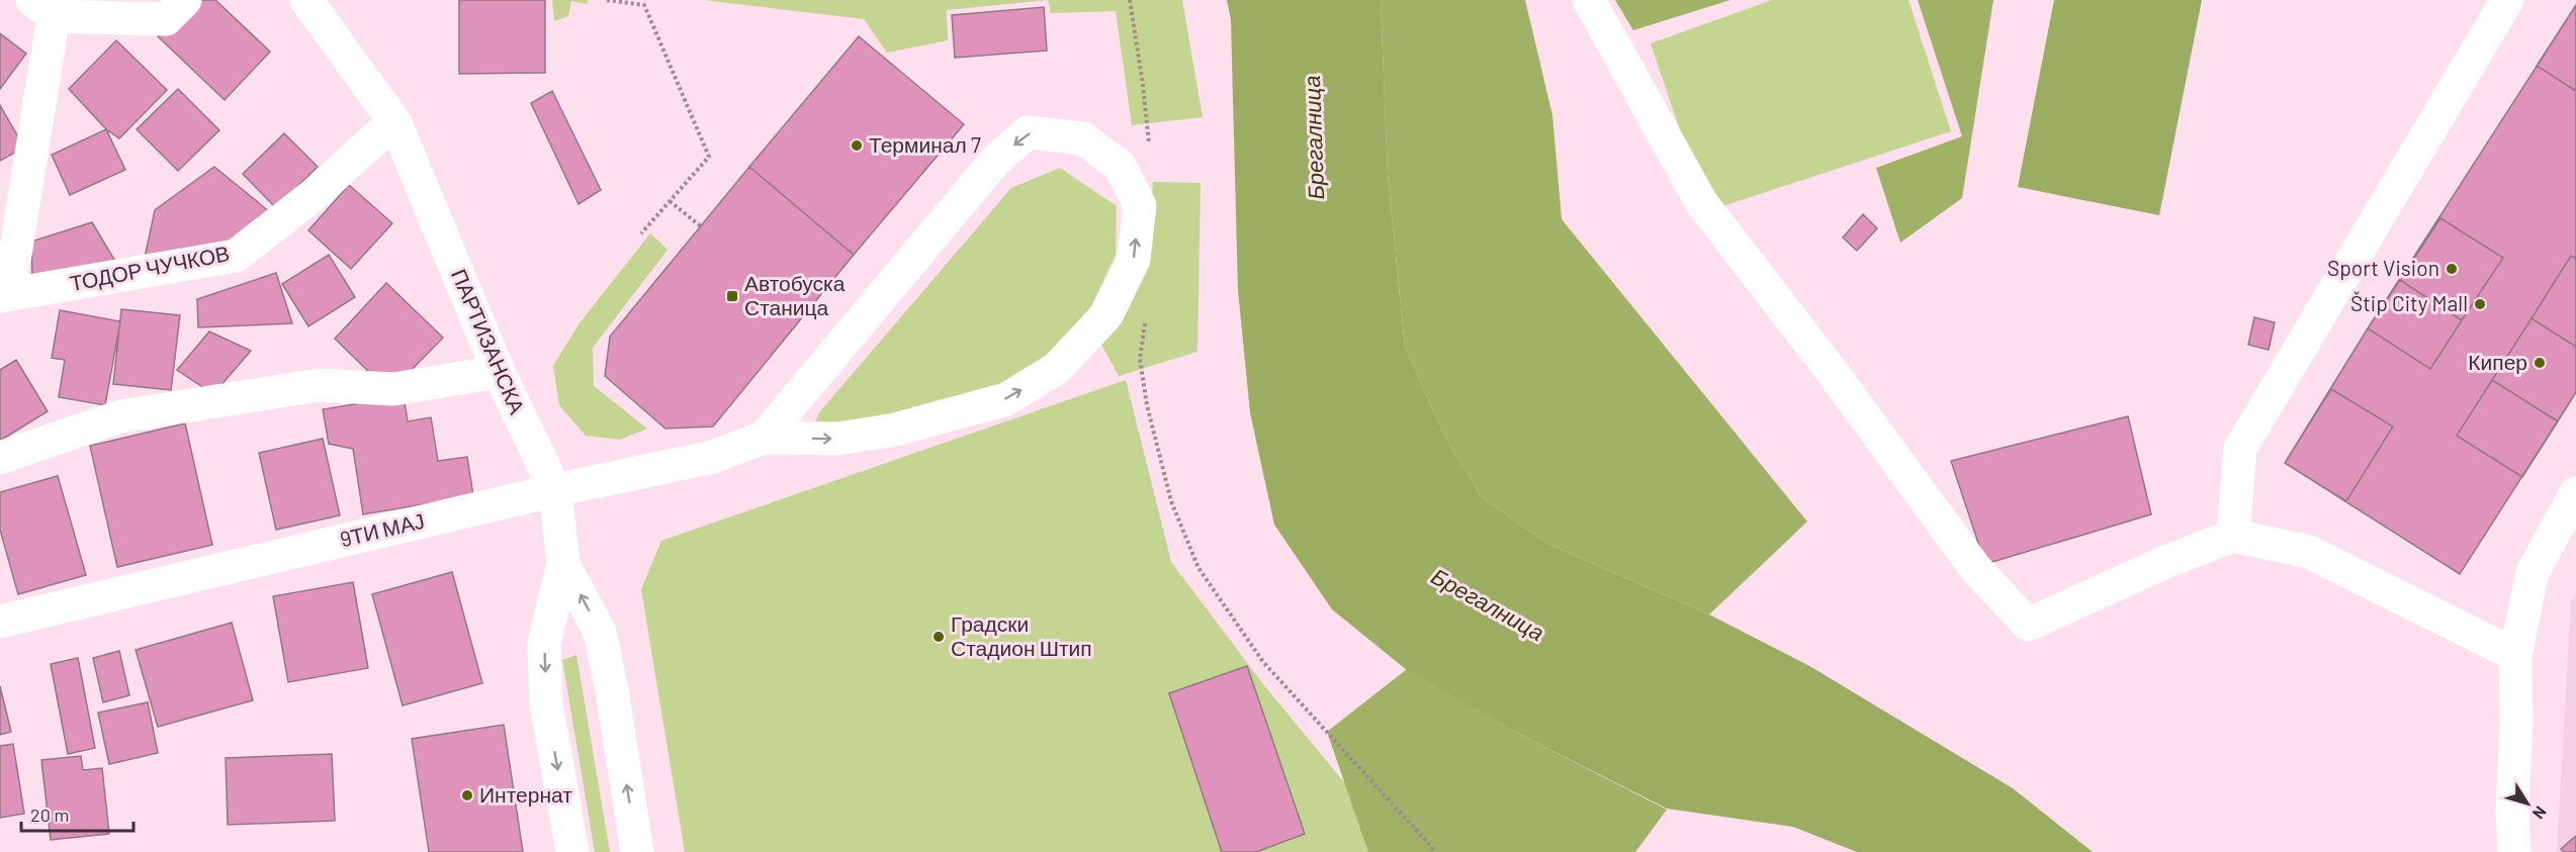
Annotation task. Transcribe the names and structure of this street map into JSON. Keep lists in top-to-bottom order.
{
  "streets": {
    "street": ["ТОДОР ЧУЧКОВ", "ПАРТИЗАНСКА", "9ТИ МАЈ"]
  },
  "crossings": [
    ["ТОДОР ЧУЧКОВ", "ПАРТИЗАНСКА"],
    ["ПАРТИЗАНСКА", "9ТИ МАЈ"]
  ],
  "water": ["Брегалница"],
  "places": {
    "other": [
      "Терминал 7",
      "Sport Vision",
      "Štip City Mall",
      "Кипер",
      "Градски Стадион Штип",
      "Интернат"
    ],
    "transit": ["Автобуска Станица"]
  },
  "scale_bar": "20 m",
  "north": "bottom right"
}
